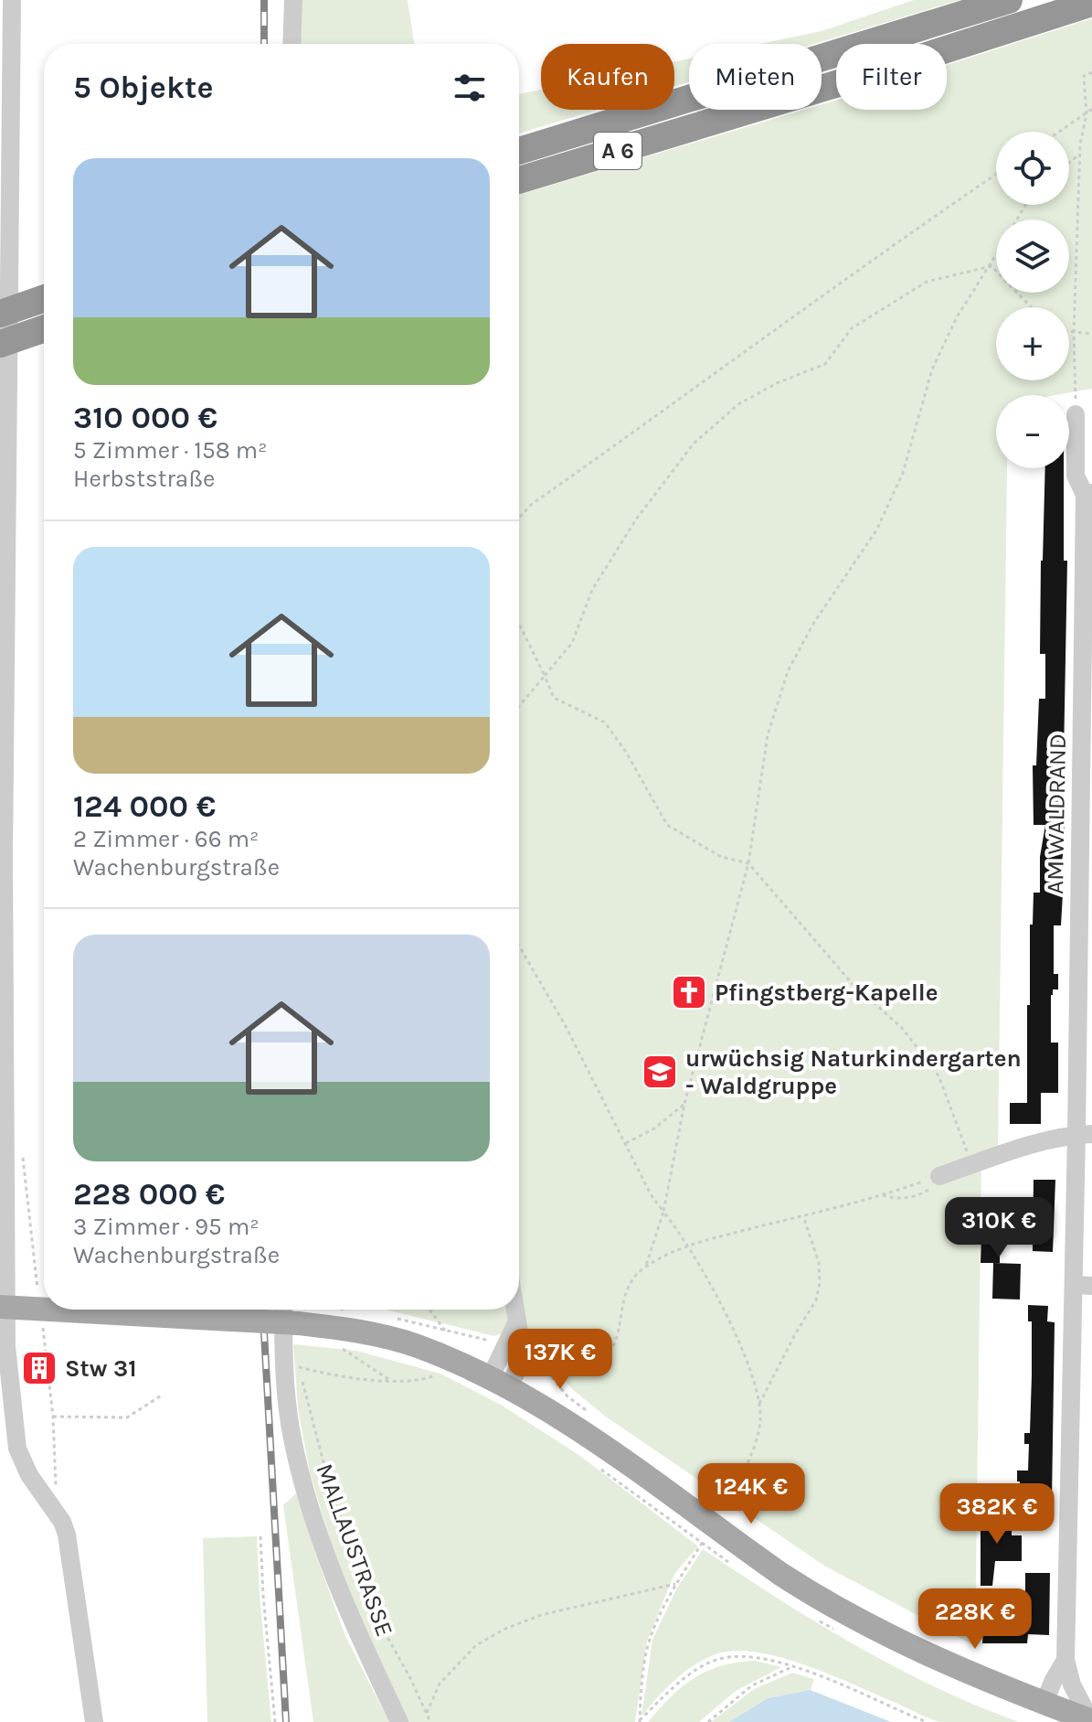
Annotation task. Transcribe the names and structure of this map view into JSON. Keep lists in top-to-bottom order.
{
  "streets": {
    "highway": ["A 6"],
    "street": ["AM WALDRAND", "MALLAUSTRASSE"]
  },
  "places": {
    "church": ["Pfingstberg-Kapelle"],
    "school or university": ["urwüchsig Naturkindergarten - Waldgruppe"],
    "building": ["Stw 31"]
  },
  "page": {
    "chip": ["Kaufen", "Mieten", "Filter"],
    "heading": "5 Objekte",
    "map_buttons": ["+", "−"],
    "list": [
      {
        "name": "310 000 €",
        "note": "5 Zimmer · 158 m² · Herbststraße"
      },
      {
        "name": "124 000 €",
        "note": "2 Zimmer · 66 m² · Wachenburgstraße"
      },
      {
        "name": "228 000 €",
        "note": "3 Zimmer · 95 m² · Wachenburgstraße"
      }
    ],
    "price": [
      "310K €",
      "137K €",
      "124K €",
      "382K €",
      "228K €"
    ]
  }
}
